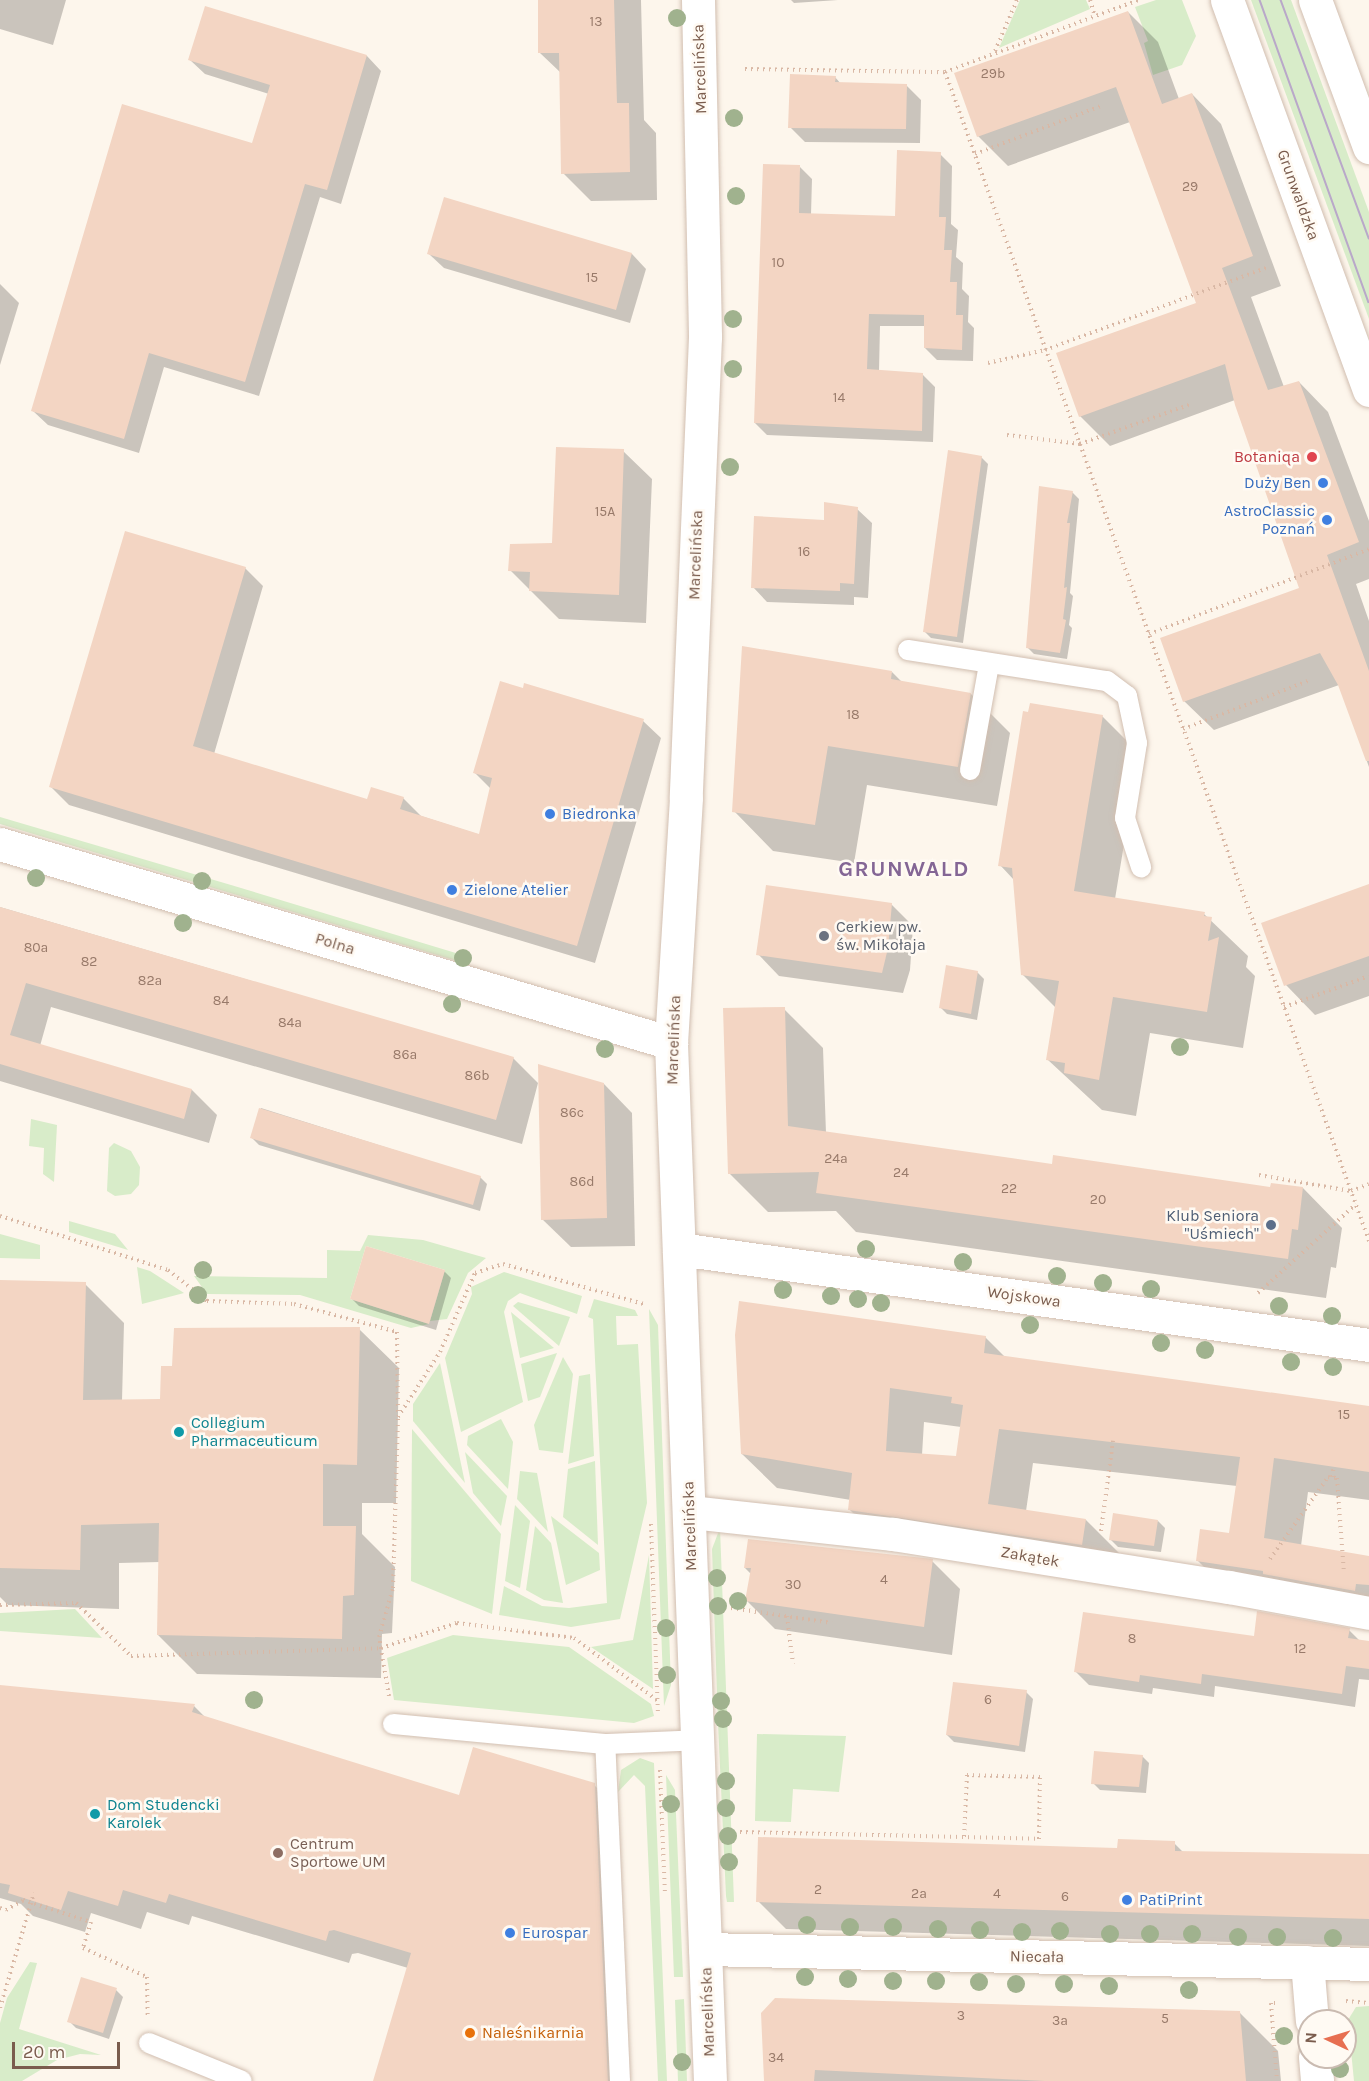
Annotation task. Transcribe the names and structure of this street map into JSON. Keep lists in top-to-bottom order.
{
  "streets": {
    "street": [
      "Marcelińska",
      "Grunwaldzka",
      "Polna",
      "Wojskowa",
      "Zakątek",
      "Niecała"
    ]
  },
  "crossings": [
    ["Marcelińska", "Polna"],
    ["Marcelińska", "Wojskowa"],
    ["Marcelińska", "Zakątek"],
    ["Marcelińska", "Niecała"]
  ],
  "districts": ["GRUNWALD"],
  "places": [
    "Botaniqa",
    "Duży Ben",
    "AstroClassic Poznań",
    "Biedronka",
    "Zielone Atelier",
    "Cerkiew pw. św. Mikołaja",
    "Klub Seniora \"Uśmiech\"",
    "Collegium Pharmaceuticum",
    "Dom Studencki Karolek",
    "Centrum Sportowe UM",
    "PatiPrint",
    "Eurospar",
    "Naleśnikarnia"
  ],
  "house_numbers": [
    "13",
    "29b",
    "29",
    "10",
    "15",
    "14",
    "15A",
    "16",
    "18",
    "80a",
    "82",
    "82a",
    "84",
    "84a",
    "86a",
    "86b",
    "86c",
    "24a",
    "24",
    "86d",
    "22",
    "20",
    "15",
    "4",
    "30",
    "8",
    "12",
    "6",
    "2",
    "2a",
    "4",
    "6",
    "3",
    "5",
    "3a",
    "34"
  ],
  "scale_bar": "20 m",
  "north": "left"
}
